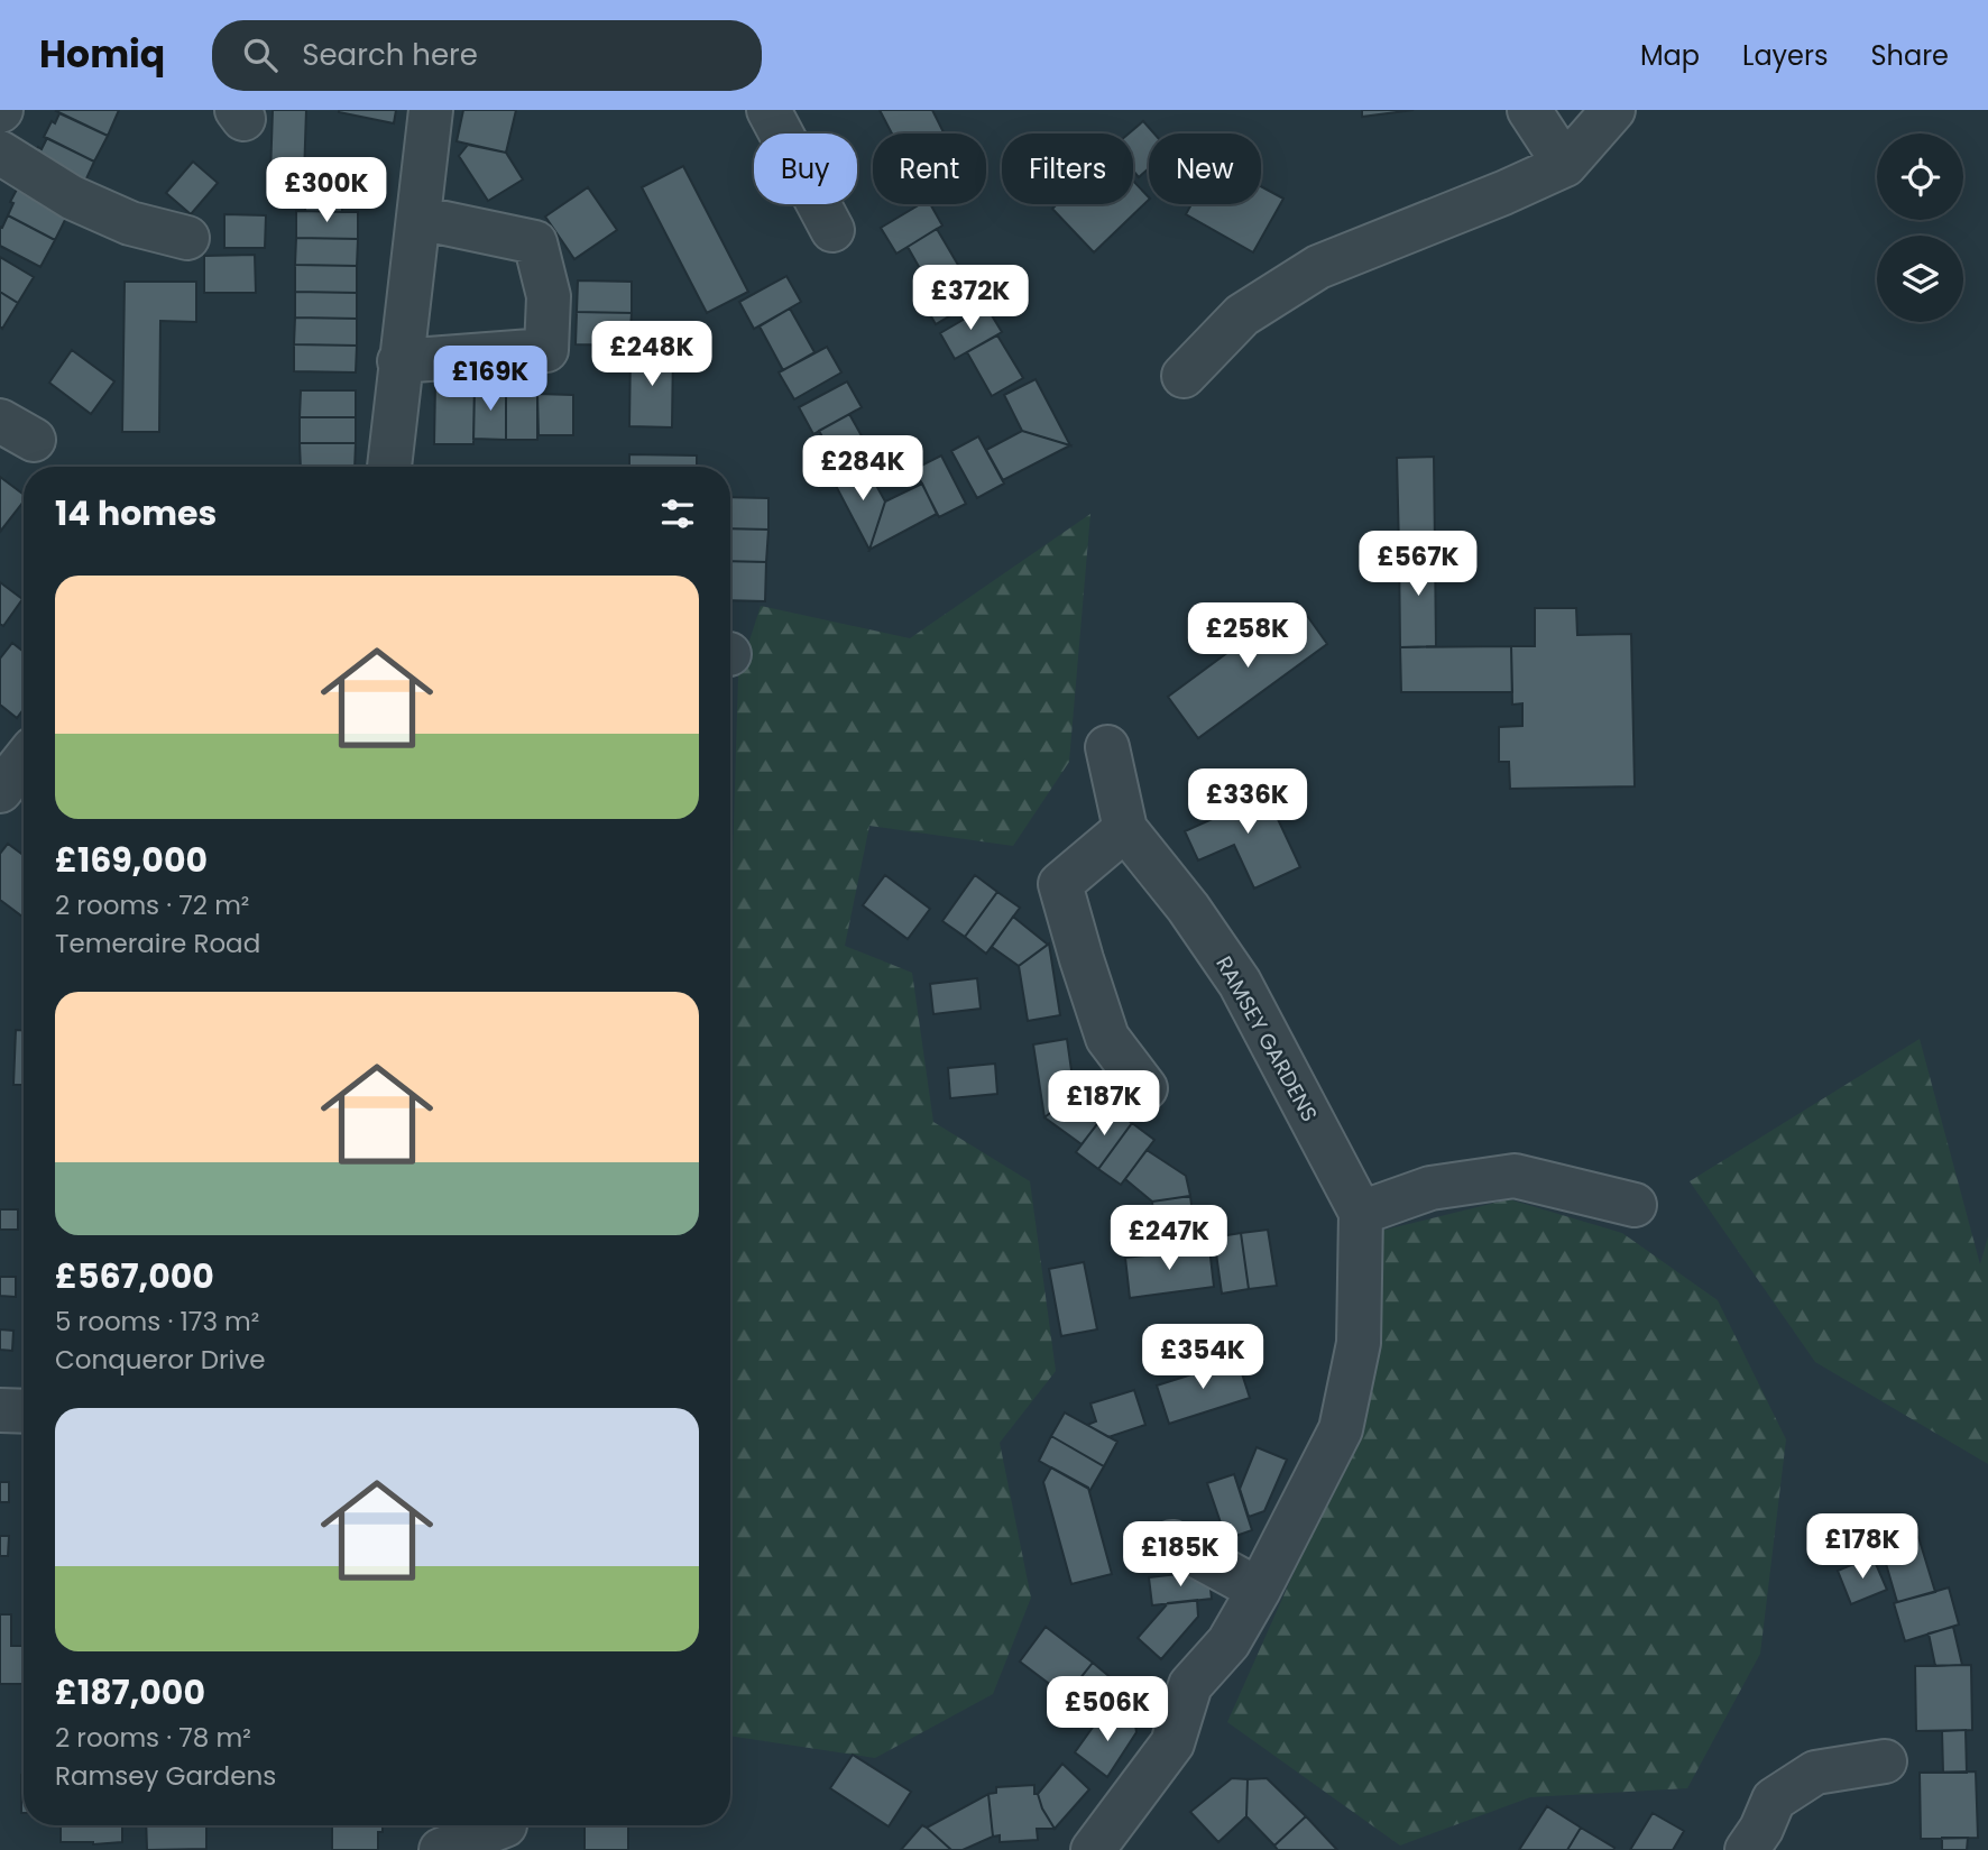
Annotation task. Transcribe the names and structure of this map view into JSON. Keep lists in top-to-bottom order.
{
  "streets": {
    "street": ["RAMSEY GARDENS"]
  },
  "page": {
    "header": "Homiq",
    "search": "Search here",
    "nav": ["Map", "Layers", "Share"],
    "chip": [
      "Buy",
      "Rent",
      "Filters",
      "New"
    ],
    "price": [
      "£300K",
      "£372K",
      "£248K",
      "£169K",
      "£284K",
      "£567K",
      "£258K",
      "£336K",
      "£187K",
      "£247K",
      "£354K",
      "£178K",
      "£185K",
      "£506K"
    ],
    "heading": "14 homes",
    "list": [
      {
        "name": "£169,000",
        "note": "2 rooms · 72 m² · Temeraire Road"
      },
      {
        "name": "£567,000",
        "note": "5 rooms · 173 m² · Conqueror Drive"
      },
      {
        "name": "£187,000",
        "note": "2 rooms · 78 m² · Ramsey Gardens"
      }
    ]
  }
}
